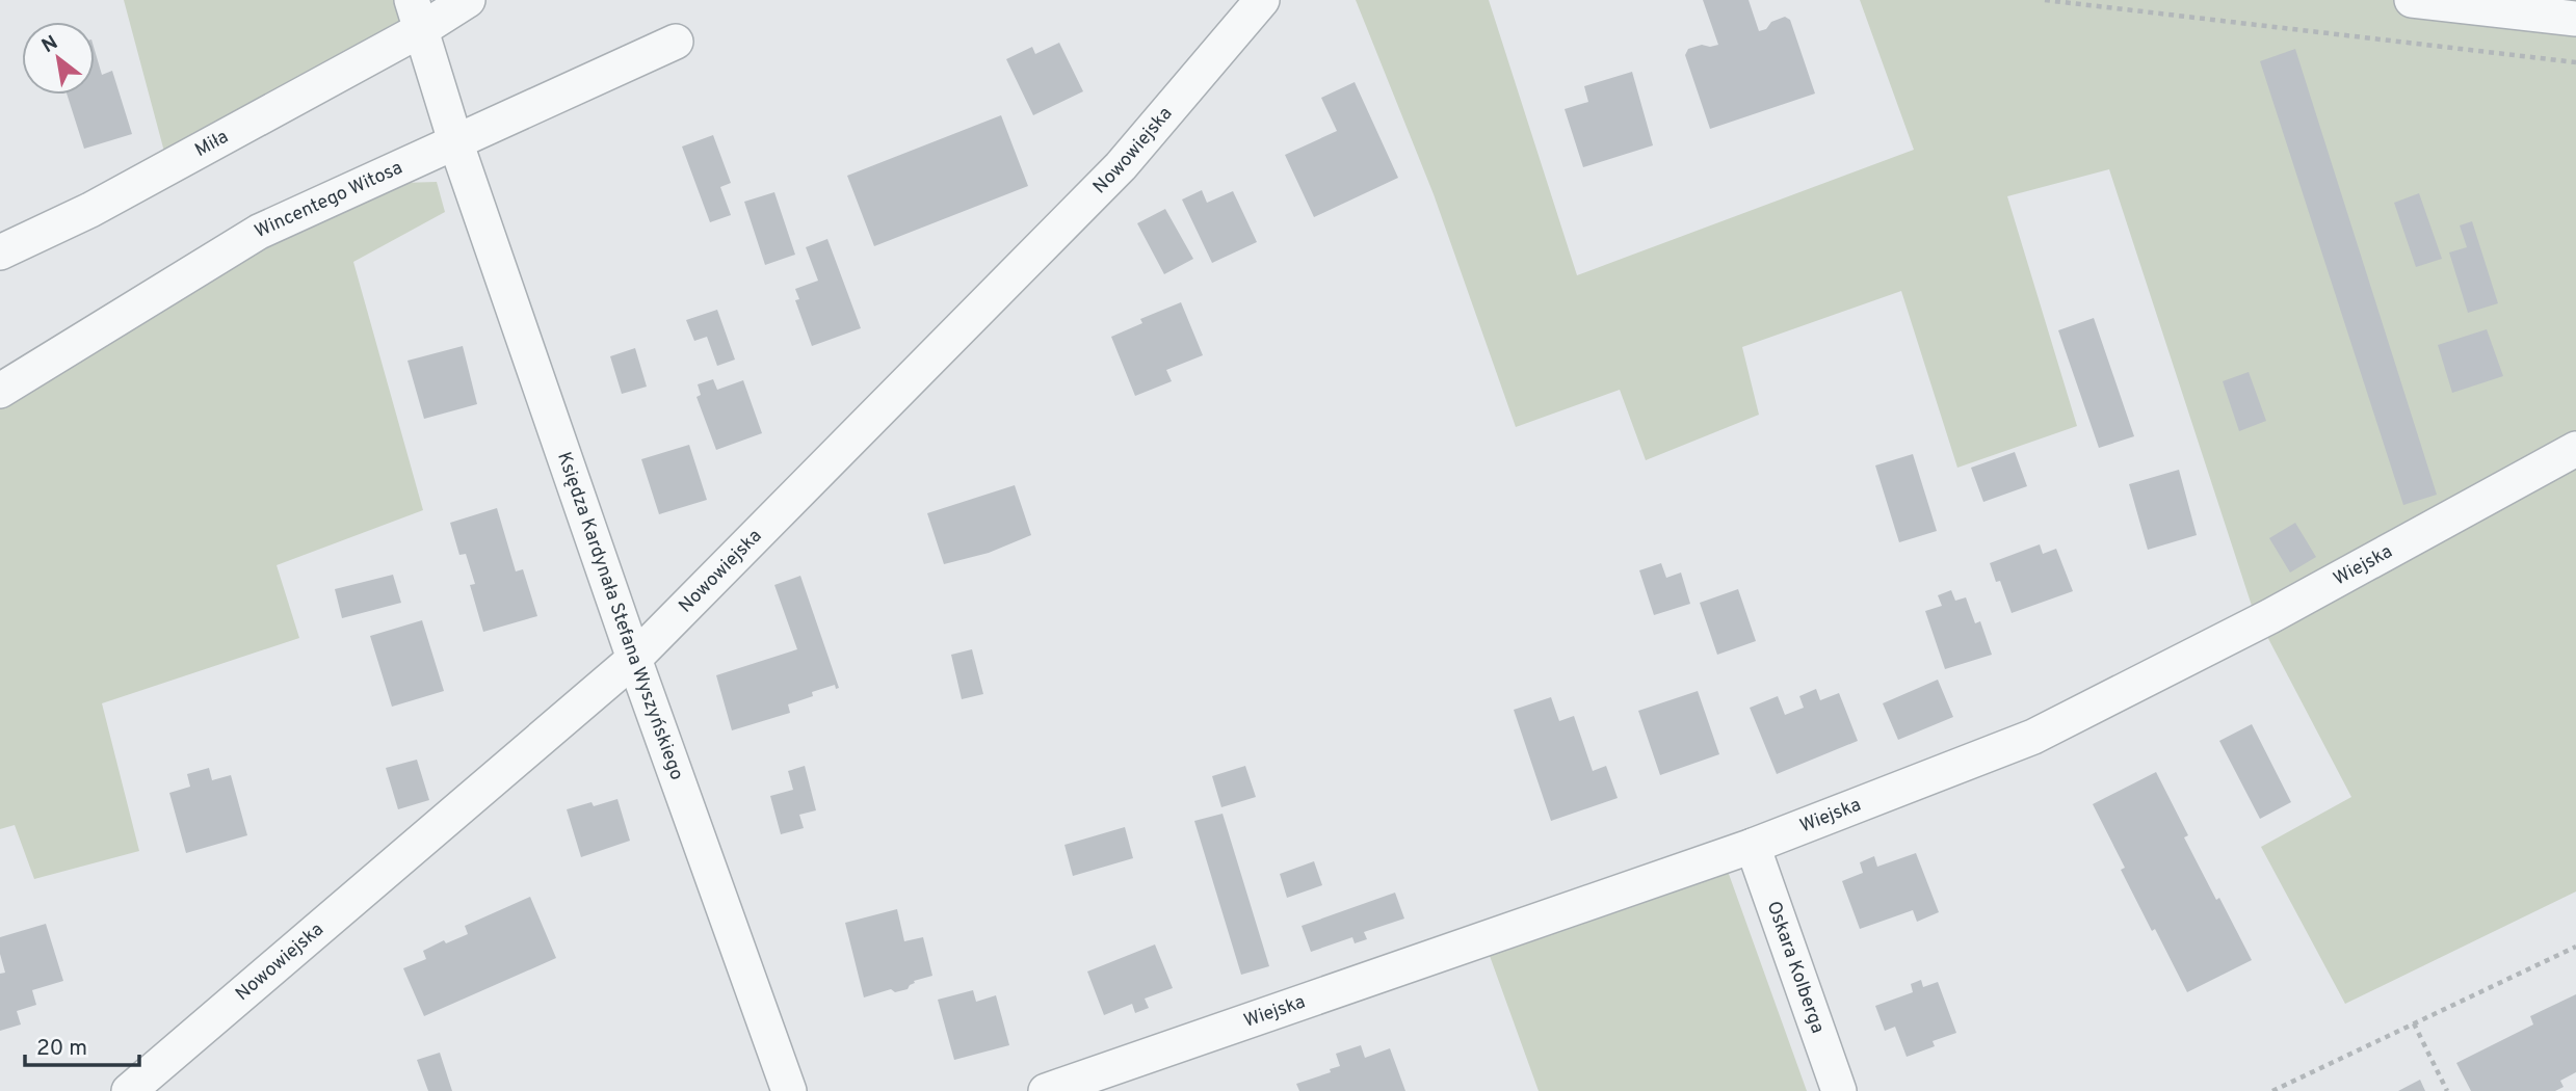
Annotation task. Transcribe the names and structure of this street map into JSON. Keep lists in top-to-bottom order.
{
  "streets": {
    "street": [
      "Miła",
      "Nowowiejska",
      "Wincentego Witosa",
      "Wiejska",
      "Księdza Kardynała Stefana Wyszyńskiego",
      "Oskara Kolberga"
    ]
  },
  "crossings": [
    ["Nowowiejska", "Księdza Kardynała Stefana Wyszyńskiego"],
    ["Wincentego Witosa", "Księdza Kardynała Stefana Wyszyńskiego"],
    ["Wiejska", "Oskara Kolberga"]
  ],
  "scale_bar": "20 m",
  "north": "top left"
}
